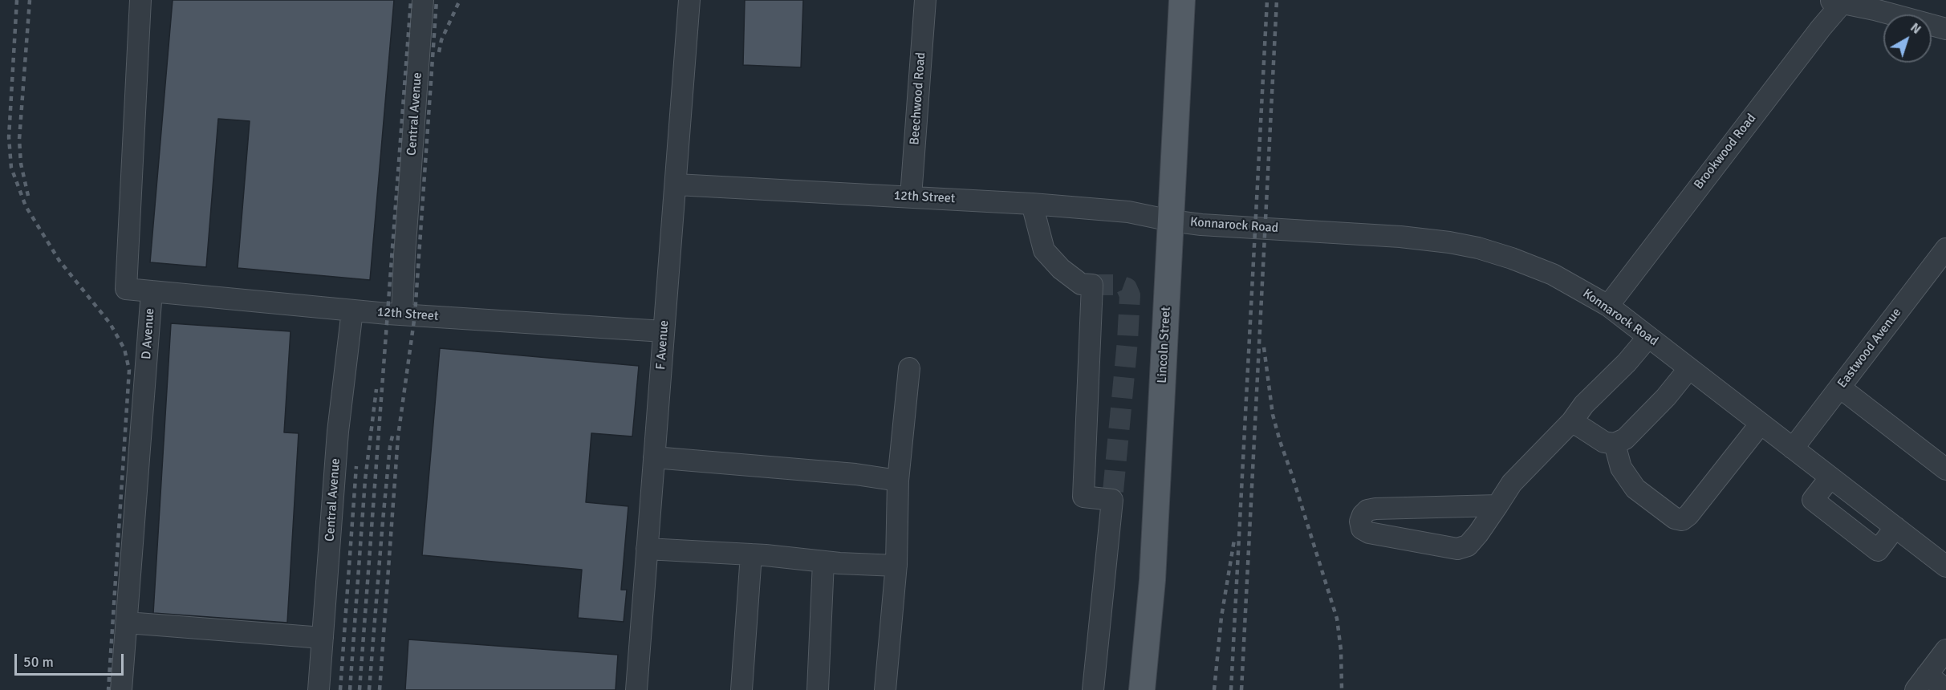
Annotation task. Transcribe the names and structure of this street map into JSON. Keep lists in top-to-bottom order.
{
  "streets": {
    "main road": ["Lincoln Street"],
    "street": [
      "Beechwood Road",
      "Central Avenue",
      "Brookwood Road",
      "12th Street",
      "Konnarock Road",
      "D Avenue",
      "F Avenue",
      "Eastwood Avenue"
    ]
  },
  "crossings": [
    ["Beechwood Road", "12th Street"],
    ["Central Avenue", "12th Street"],
    ["Brookwood Road", "Konnarock Road"],
    ["12th Street", "Konnarock Road"],
    ["12th Street", "D Avenue"],
    ["12th Street", "F Avenue"],
    ["12th Street", "Lincoln Street"],
    ["Konnarock Road", "Lincoln Street"],
    ["Konnarock Road", "Eastwood Avenue"]
  ],
  "scale_bar": "50 m",
  "north": "top right"
}
